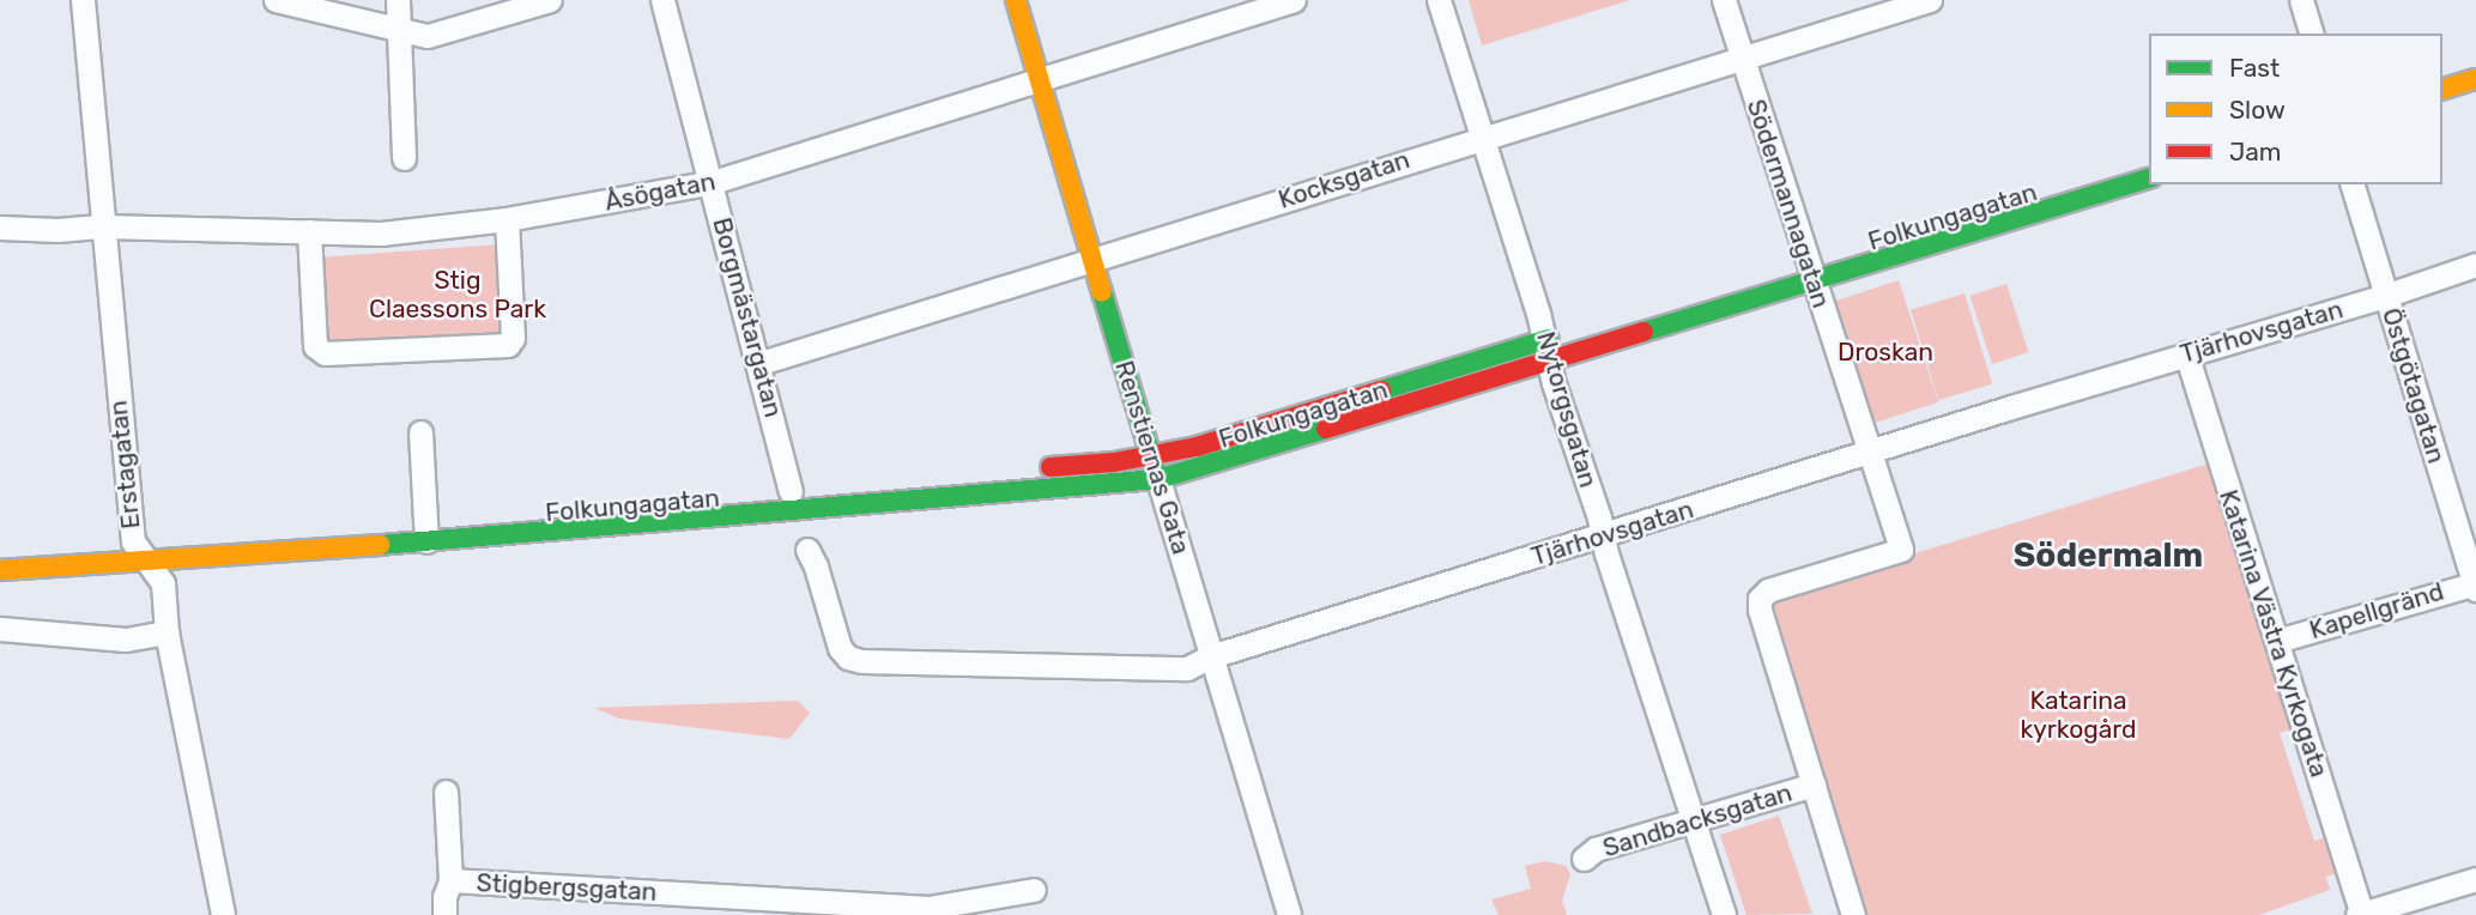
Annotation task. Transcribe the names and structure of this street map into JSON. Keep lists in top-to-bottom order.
{
  "streets": {
    "street": [
      "Kocksgatan",
      "Åsögatan",
      "Södermannagatan",
      "Folkungagatan",
      "Borgmästargatan",
      "Tjärhovsgatan",
      "Östgötagatan",
      "Nytorgsgatan",
      "Renstiernas Gata",
      "Erstagatan",
      "Kapellgränd",
      "Katarina Västra Kyrkogata",
      "Sandbacksgatan",
      "Stigbergsgatan"
    ]
  },
  "crossings": [
    ["Kocksgatan", "Södermannagatan"],
    ["Kocksgatan", "Borgmästargatan"],
    ["Kocksgatan", "Nytorgsgatan"],
    ["Kocksgatan", "Renstiernas Gata"],
    ["Åsögatan", "Borgmästargatan"],
    ["Åsögatan", "Renstiernas Gata"],
    ["Åsögatan", "Erstagatan"],
    ["Södermannagatan", "Folkungagatan"],
    ["Södermannagatan", "Tjärhovsgatan"],
    ["Södermannagatan", "Sandbacksgatan"],
    ["Folkungagatan", "Borgmästargatan"],
    ["Folkungagatan", "Nytorgsgatan"],
    ["Folkungagatan", "Renstiernas Gata"],
    ["Folkungagatan", "Erstagatan"],
    ["Tjärhovsgatan", "Östgötagatan"],
    ["Tjärhovsgatan", "Nytorgsgatan"],
    ["Tjärhovsgatan", "Renstiernas Gata"],
    ["Tjärhovsgatan", "Katarina Västra Kyrkogata"],
    ["Östgötagatan", "Kapellgränd"],
    ["Nytorgsgatan", "Sandbacksgatan"],
    ["Kapellgränd", "Katarina Västra Kyrkogata"]
  ],
  "districts": ["Södermalm"],
  "parks": ["Stig Claessons Park", "Droskan", "Katarina kyrkogård"],
  "legend": ["Fast", "Slow", "Jam"]
}
